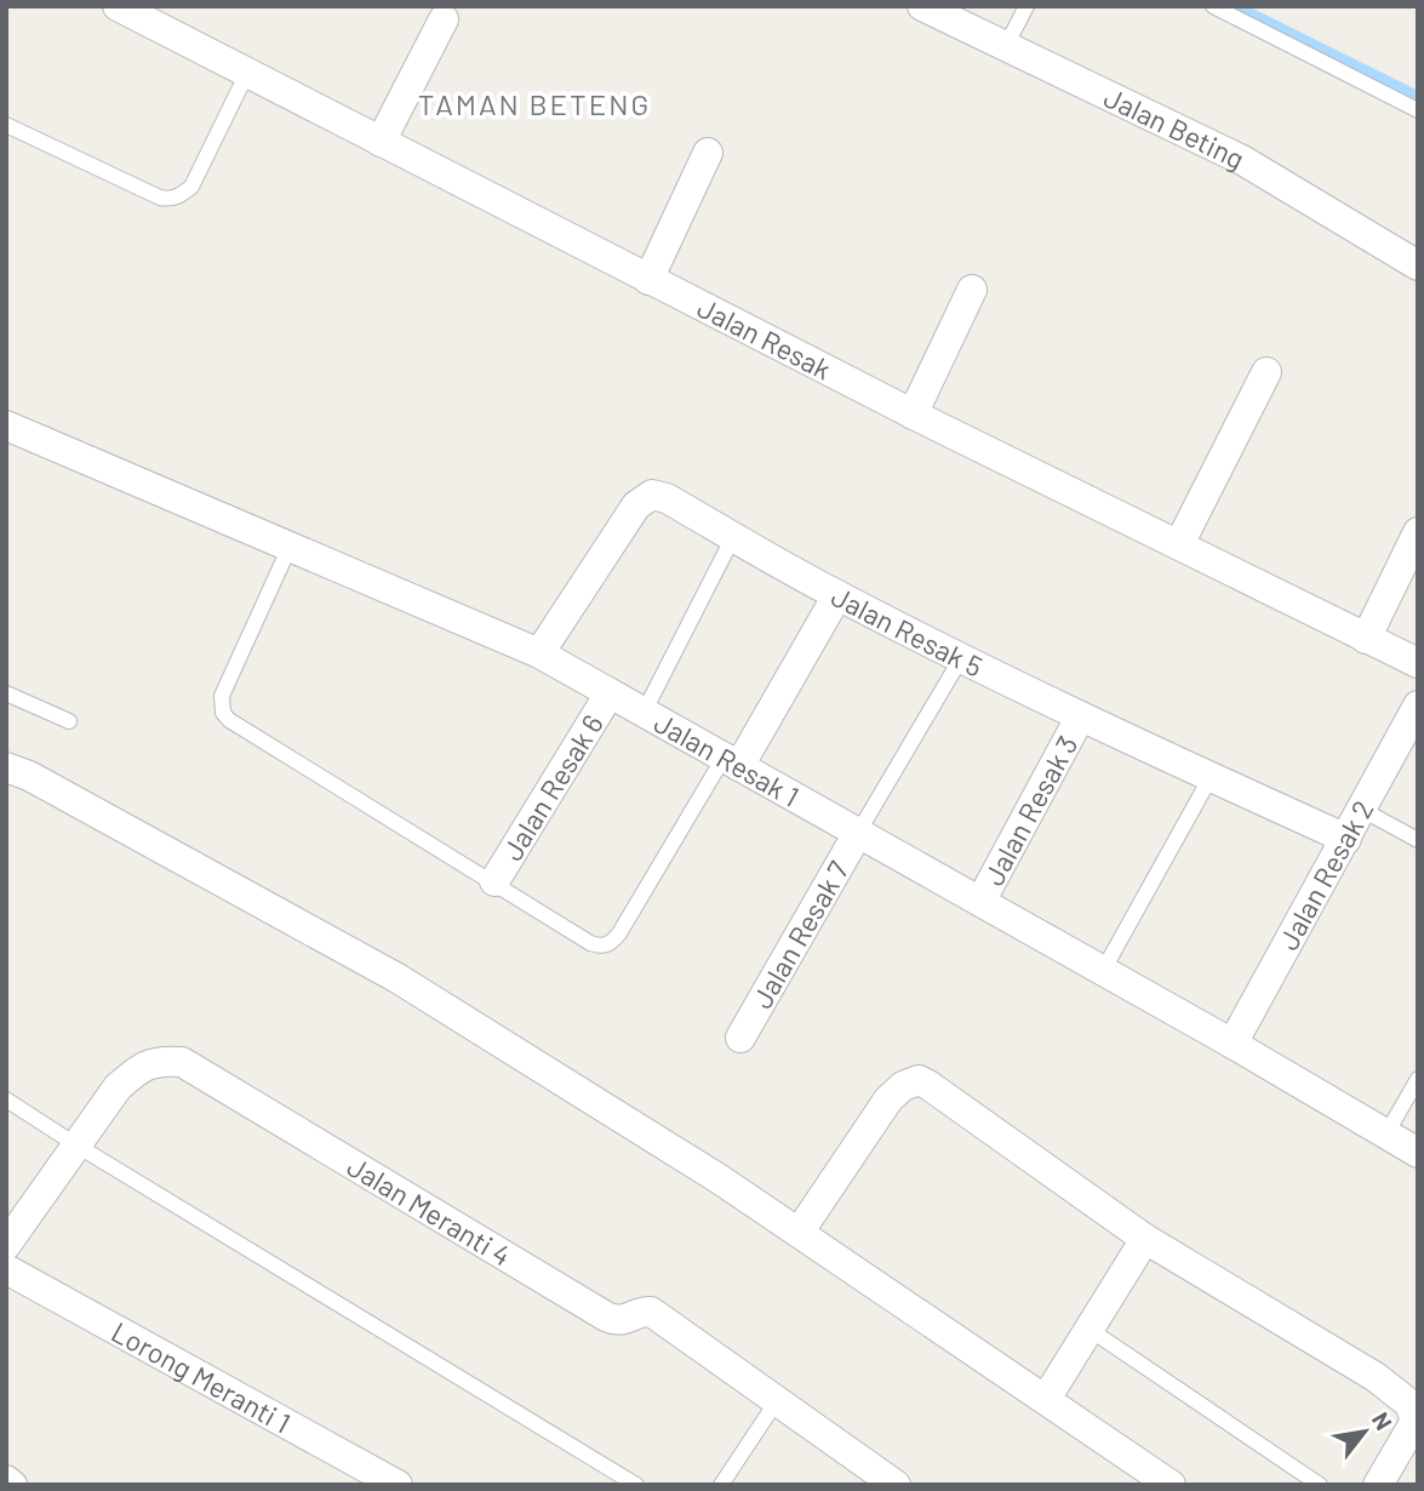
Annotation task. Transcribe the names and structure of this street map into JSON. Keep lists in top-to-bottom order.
{
  "streets": {
    "street": [
      "Jalan Beting",
      "Jalan Resak",
      "Jalan Resak 5",
      "Jalan Resak 1",
      "Jalan Resak 6",
      "Jalan Resak 3",
      "Jalan Resak 2",
      "Jalan Resak 7",
      "Jalan Meranti 4",
      "Lorong Meranti 1"
    ]
  },
  "crossings": [
    ["Jalan Resak 5", "Jalan Resak 1"],
    ["Jalan Resak 5", "Jalan Resak 3"],
    ["Jalan Resak 5", "Jalan Resak 2"],
    ["Jalan Resak 1", "Jalan Resak 6"],
    ["Jalan Resak 1", "Jalan Resak 3"],
    ["Jalan Resak 1", "Jalan Resak 2"],
    ["Jalan Resak 1", "Jalan Resak 7"]
  ],
  "districts": ["TAMAN BETENG"],
  "north": "top right"
}
